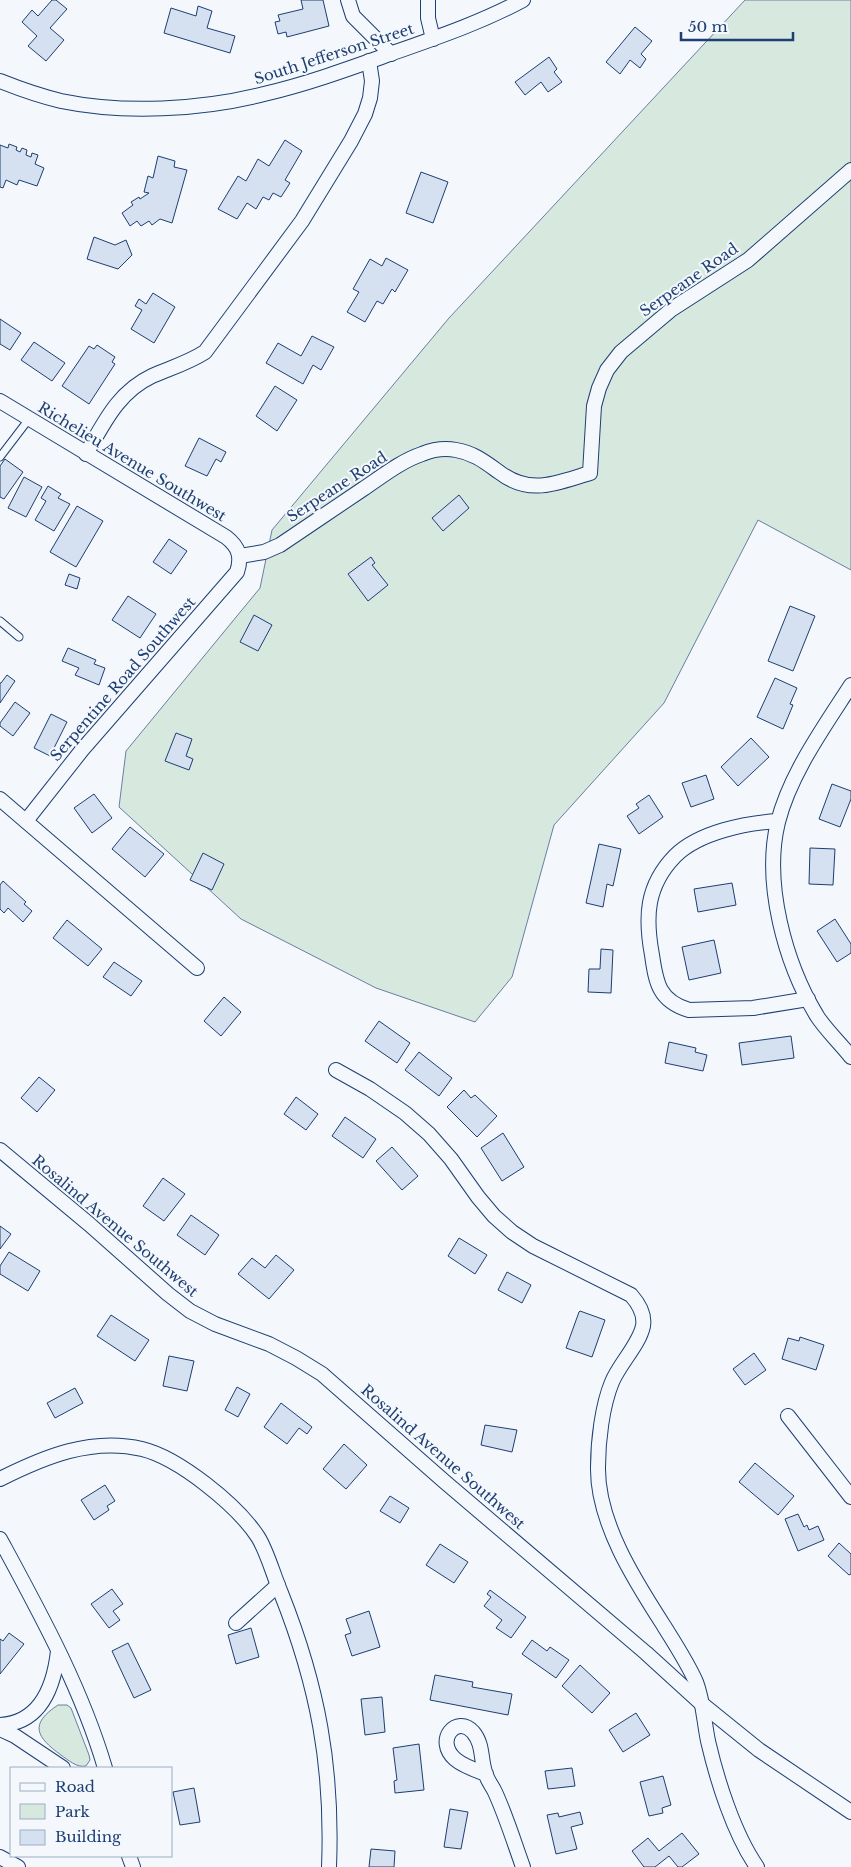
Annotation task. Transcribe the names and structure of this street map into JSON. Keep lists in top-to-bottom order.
{
  "streets": {
    "street": [
      "South Jefferson Street",
      "Serpeane Road",
      "Richelieu Avenue Southwest",
      "Serpentine Road Southwest",
      "Rosalind Avenue Southwest"
    ]
  },
  "crossings": [
    ["Serpeane Road", "Richelieu Avenue Southwest"],
    ["Serpeane Road", "Serpentine Road Southwest"],
    ["Richelieu Avenue Southwest", "Serpentine Road Southwest"]
  ],
  "legend": ["Road", "Park", "Building"],
  "scale_bar": "50 m"
}
